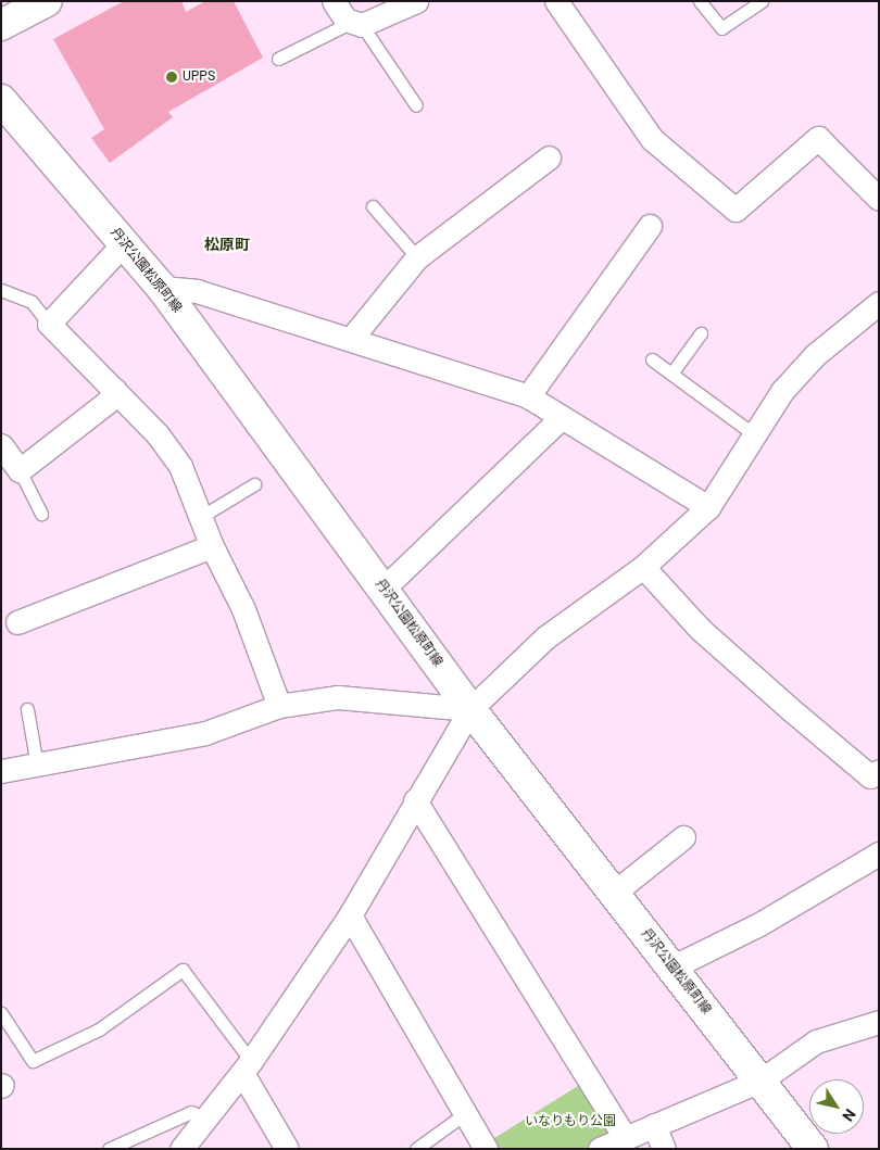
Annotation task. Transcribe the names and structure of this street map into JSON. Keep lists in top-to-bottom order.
{
  "streets": {
    "main road": ["丹沢公園松原町線"]
  },
  "districts": ["松原町"],
  "parks": ["いなりもり公園"],
  "places": ["UPPS"],
  "north": "bottom right"
}
